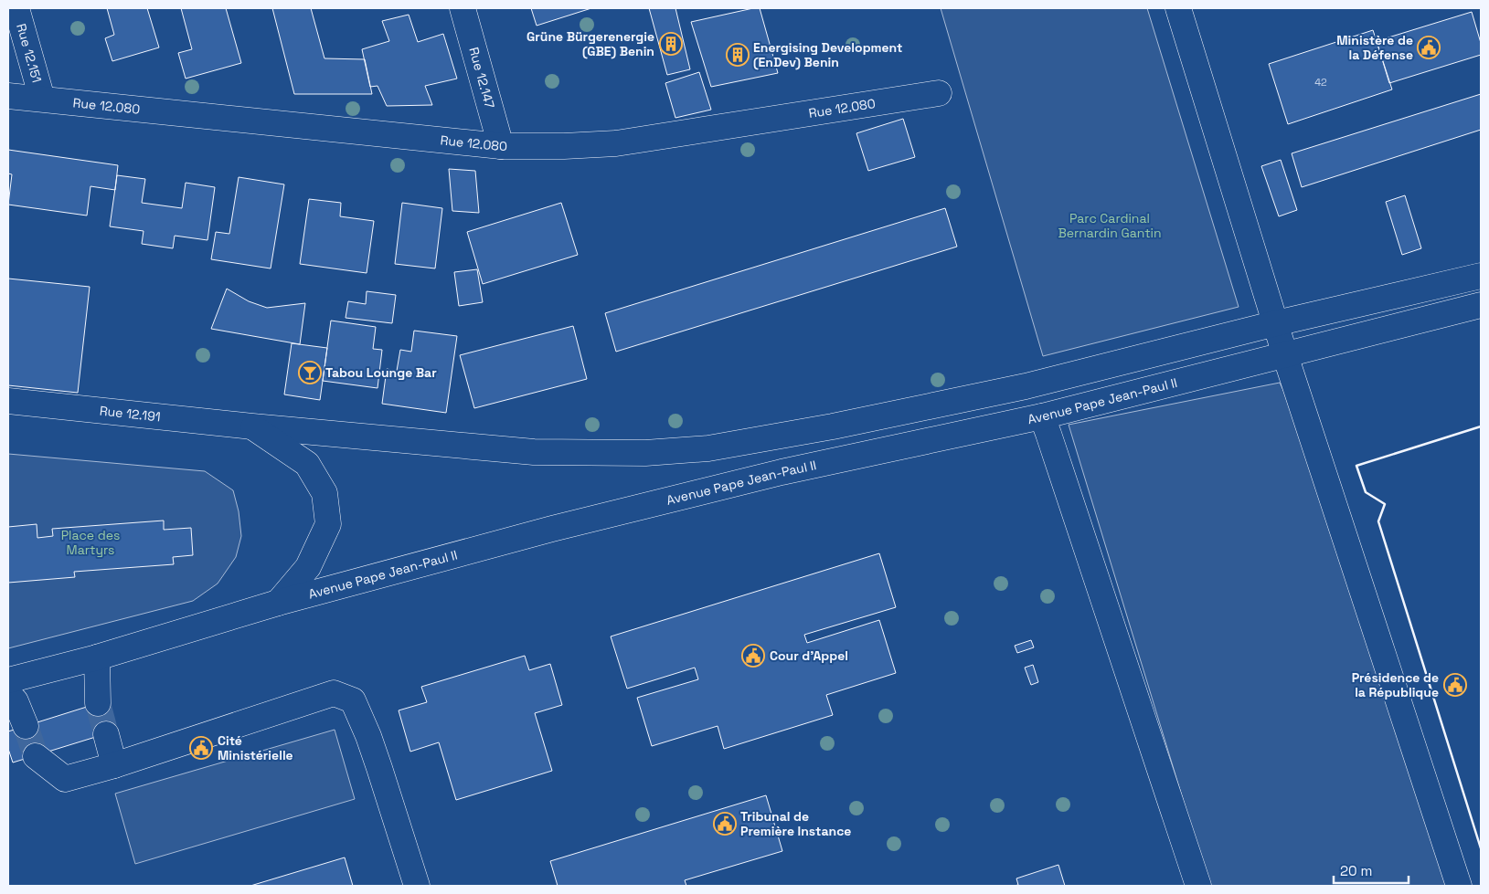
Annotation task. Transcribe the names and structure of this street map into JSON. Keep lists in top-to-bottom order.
{
  "streets": {
    "main road": [
      "Rue 12.151",
      "Rue 12.147",
      "Rue 12.080",
      "Avenue Pape Jean-Paul II",
      "Rue 12.191"
    ]
  },
  "crossings": [
    ["Rue 12.151", "Rue 12.080"],
    ["Rue 12.147", "Rue 12.080"]
  ],
  "parks": ["Parc Cardinal Bernardin Gantin", "Place des Martyrs"],
  "places": {
    "building": ["Grüne Bürgerenergie (GBE) Benin", "Energising Development (EnDev) Benin"],
    "public building": [
      "Ministère de la Défense",
      "Cour d'Appel",
      "Présidence de la République",
      "Cité Ministérielle",
      "Tribunal de Première Instance"
    ],
    "bar": ["Tabou Lounge Bar"]
  },
  "house_numbers": ["42"],
  "scale_bar": "20 m"
}
